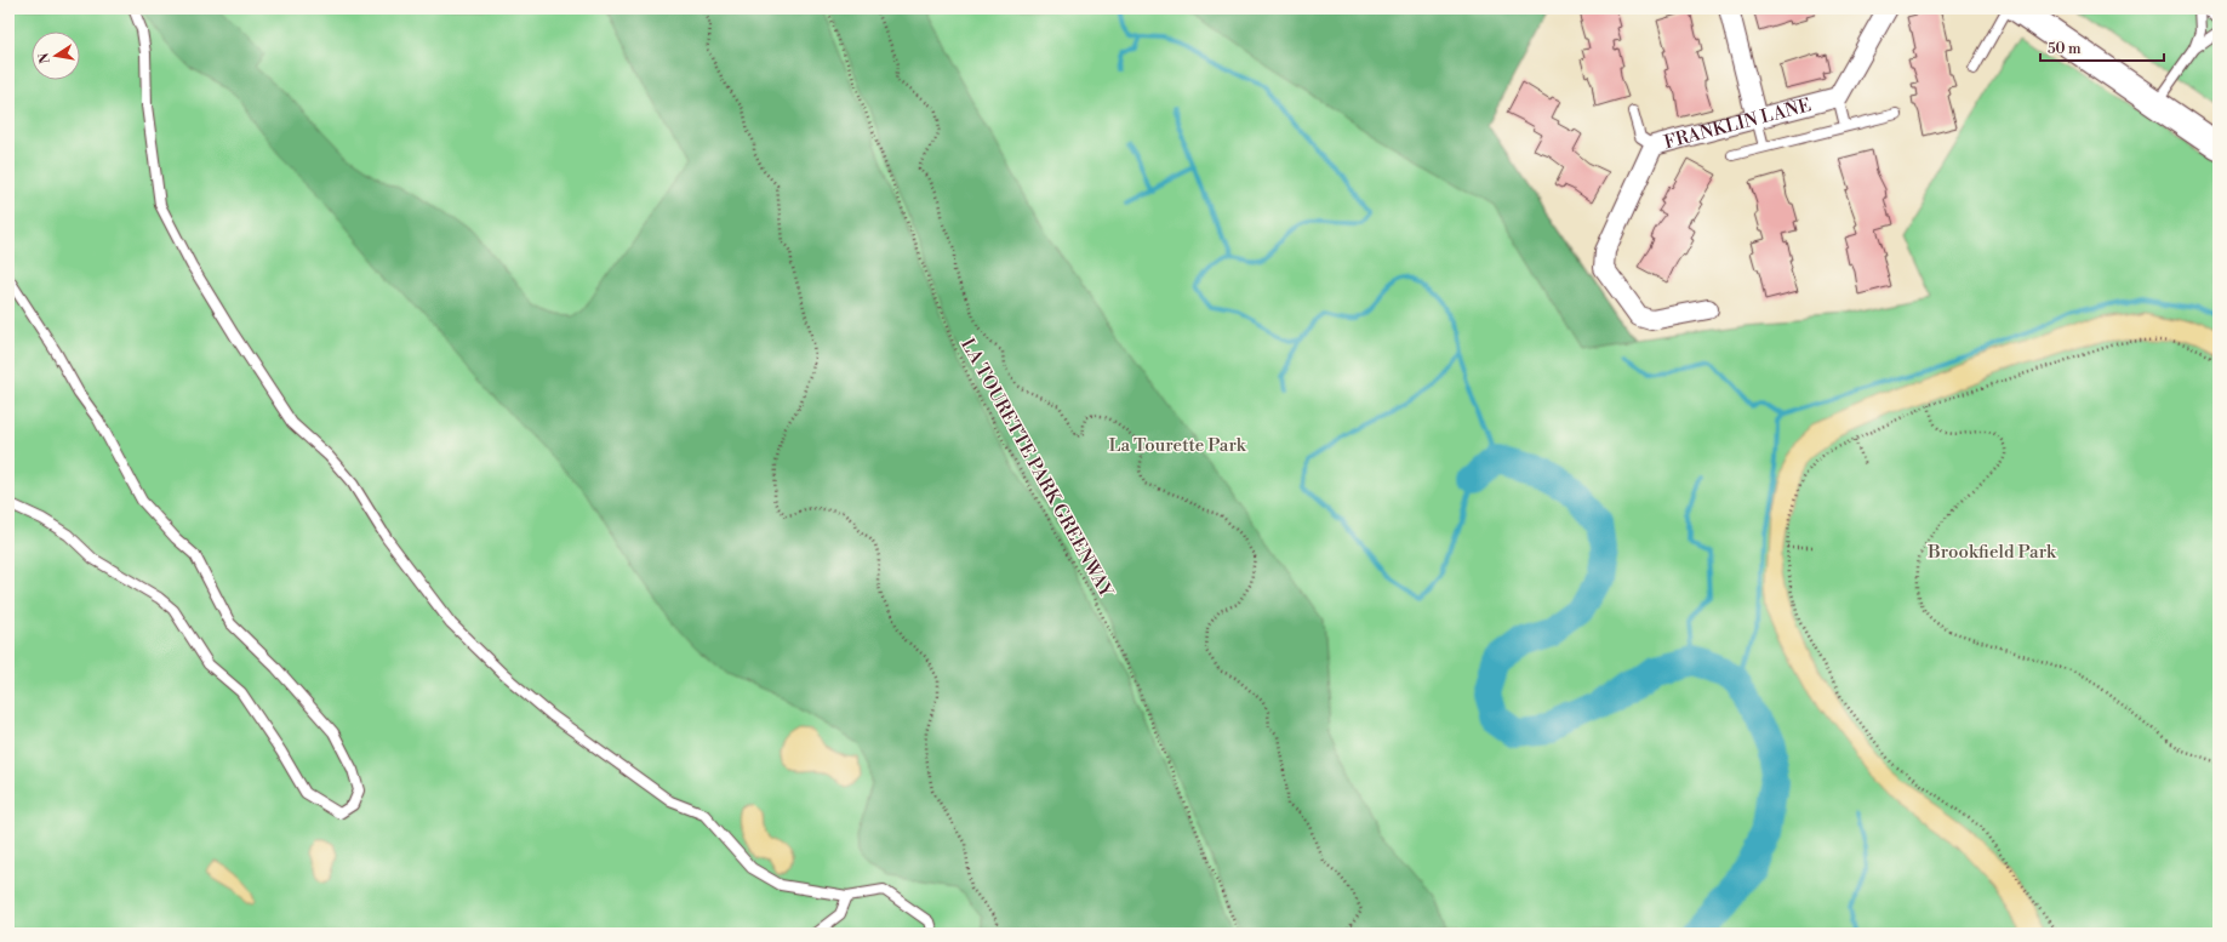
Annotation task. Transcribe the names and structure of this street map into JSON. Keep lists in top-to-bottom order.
{
  "streets": {
    "street": ["FRANKLIN LANE"],
    "path": ["LA TOURETTE PARK GREENWAY"]
  },
  "parks": ["La Tourette Park", "Brookfield Park"],
  "scale_bar": "50 m",
  "north": "left"
}
